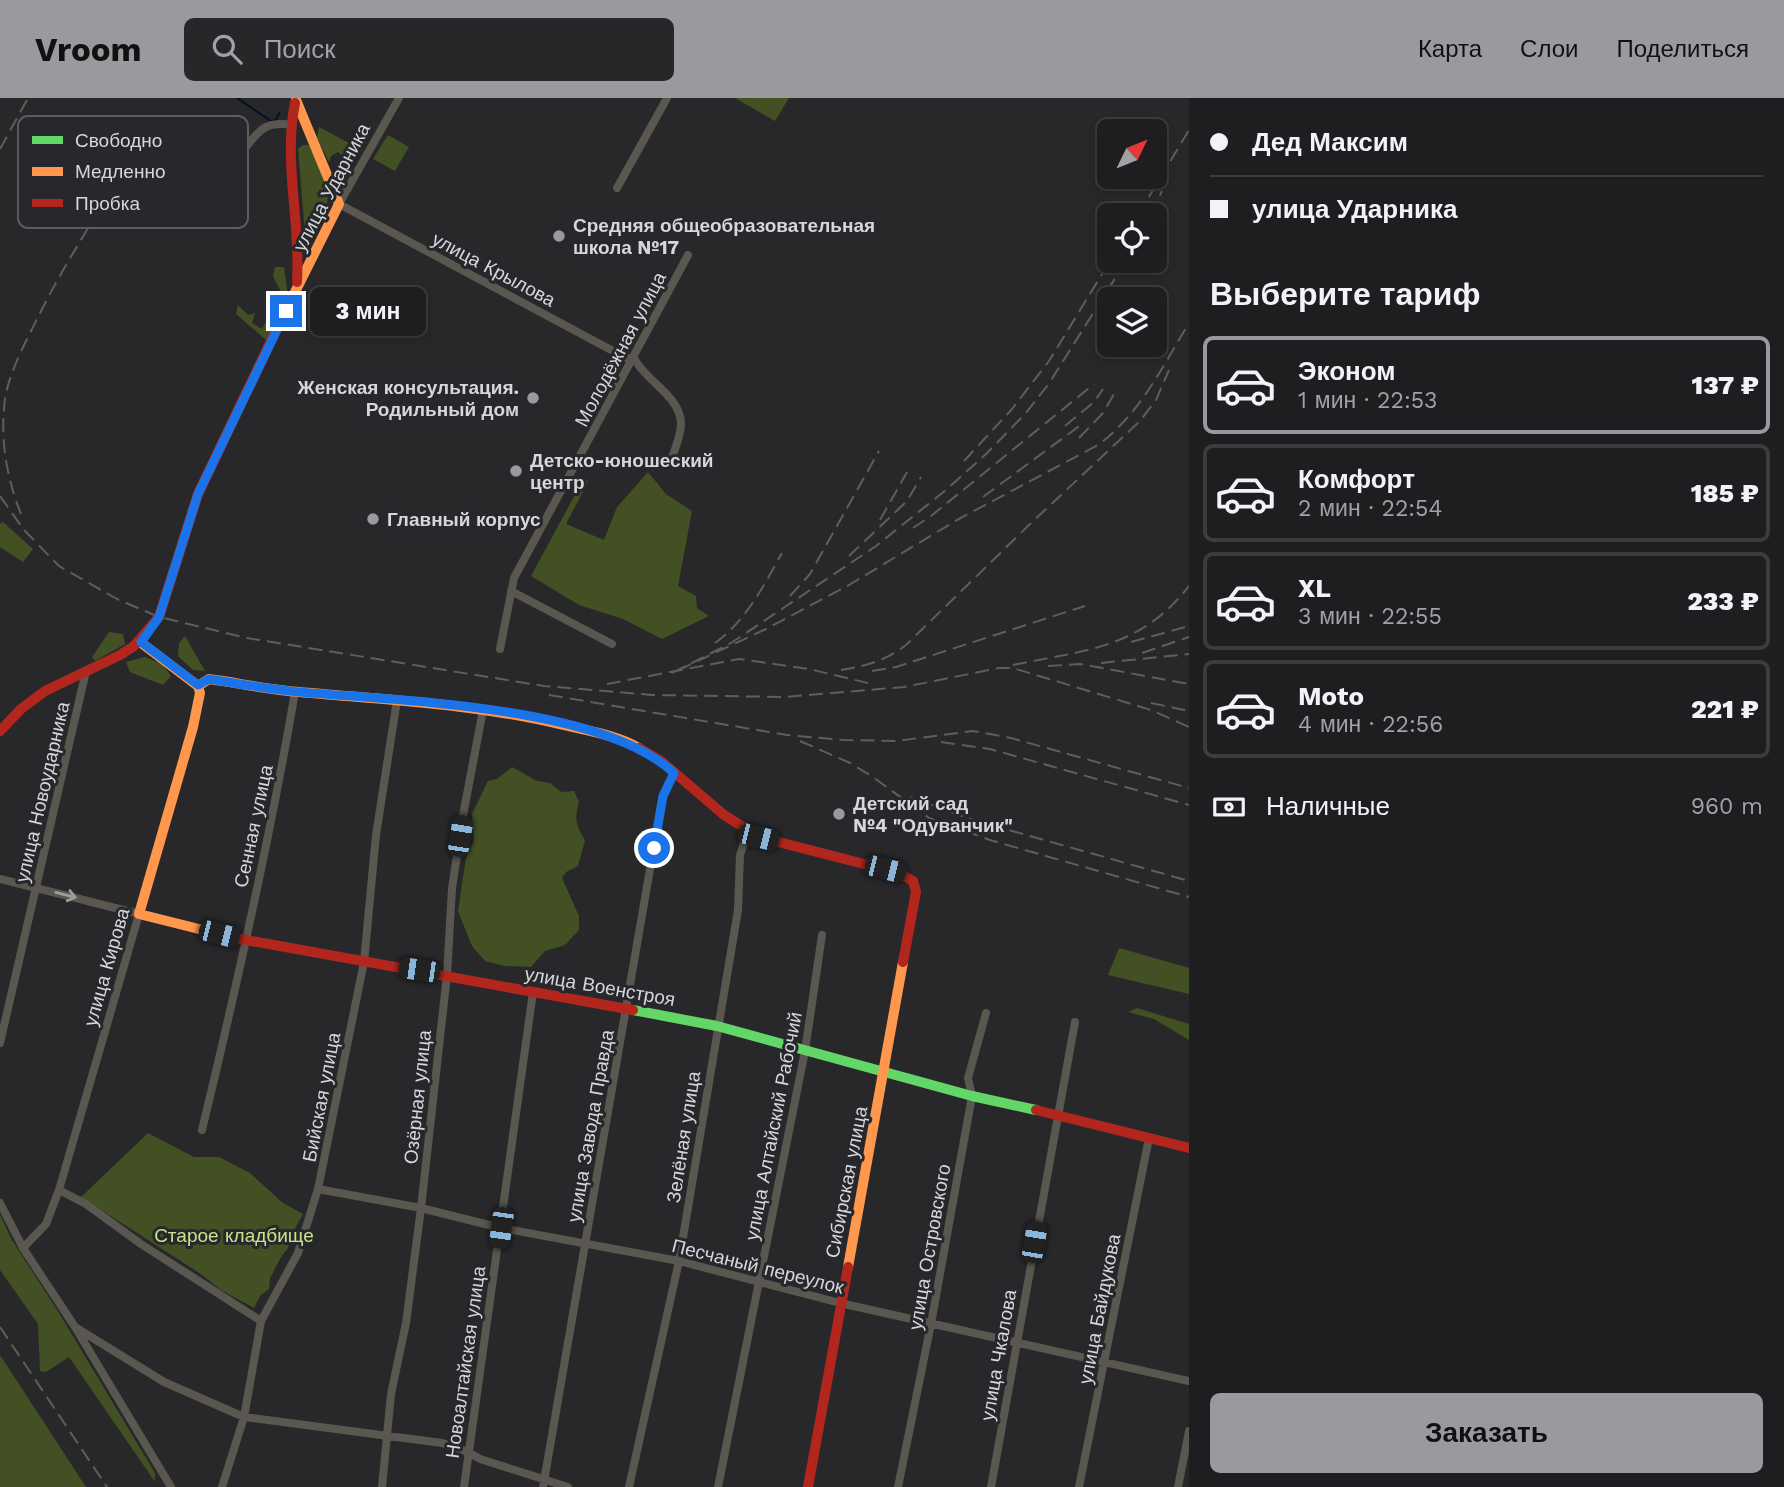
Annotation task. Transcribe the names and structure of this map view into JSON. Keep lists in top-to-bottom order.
{
  "streets": {
    "street": [
      "улица Ударника",
      "улица Крылова",
      "Молодёжная улица",
      "улица Новоударника",
      "Сенная улица",
      "улица Кирова",
      "улица Военстроя",
      "Бийская улица",
      "Озёрная улица",
      "улица Завода Правда",
      "улица Алтайский Рабочий",
      "Зелёная улица",
      "Сибирская улица",
      "улица Островского",
      "Песчаный переулок",
      "улица Байдукова",
      "улица Чкалова",
      "Новоалтайская улица"
    ]
  },
  "crossings": [
    ["улица Ударника", "улица Крылова"],
    ["улица Крылова", "Молодёжная улица"],
    ["улица Новоударника", "улица Военстроя"],
    ["Сенная улица", "улица Военстроя"],
    ["улица Кирова", "улица Военстроя"],
    ["улица Военстроя", "Бийская улица"],
    ["улица Военстроя", "Озёрная улица"],
    ["улица Военстроя", "улица Завода Правда"],
    ["улица Военстроя", "улица Алтайский Рабочий"],
    ["улица Военстроя", "Зелёная улица"],
    ["улица Военстроя", "Сибирская улица"],
    ["улица Военстроя", "улица Островского"],
    ["улица Военстроя", "улица Байдукова"],
    ["улица Военстроя", "улица Чкалова"],
    ["улица Военстроя", "Новоалтайская улица"],
    ["Бийская улица", "Песчаный переулок"],
    ["Озёрная улица", "Песчаный переулок"],
    ["улица Завода Правда", "Песчаный переулок"],
    ["улица Алтайский Рабочий", "Песчаный переулок"],
    ["Зелёная улица", "Сибирская улица"],
    ["Зелёная улица", "Песчаный переулок"],
    ["Сибирская улица", "Песчаный переулок"],
    ["улица Островского", "Песчаный переулок"],
    ["Песчаный переулок", "улица Байдукова"],
    ["Песчаный переулок", "улица Чкалова"],
    ["Песчаный переулок", "Новоалтайская улица"]
  ],
  "parks": ["Старое кладбище"],
  "places": [
    "Средняя общеобразовательная школа №17",
    "Женская консультация. Родильный дом",
    "Детско-юношеский центр",
    "Главный корпус",
    "Детский сад №4 \"Одуванчик\""
  ],
  "legend": ["Свободно", "Медленно", "Пробка"],
  "north": "top right",
  "page": {
    "header": "Vroom",
    "search": "Поиск",
    "nav": ["Карта", "Слои", "Поделиться"],
    "banner": ["Дед Максим", "улица Ударника"],
    "heading": "Выберите тариф",
    "bubble": "3 мин",
    "list": [
      {
        "name": "Эконом",
        "note": "1 мин · 22:53",
        "value": "137 ₽"
      },
      {
        "name": "Комфорт",
        "note": "2 мин · 22:54",
        "value": "185 ₽"
      },
      {
        "name": "XL",
        "note": "3 мин · 22:55",
        "value": "233 ₽"
      },
      {
        "name": "Moto",
        "note": "4 мин · 22:56",
        "value": "221 ₽"
      }
    ],
    "pay": ["Наличные", "960 m"],
    "buttons": "Заказать"
  }
}
